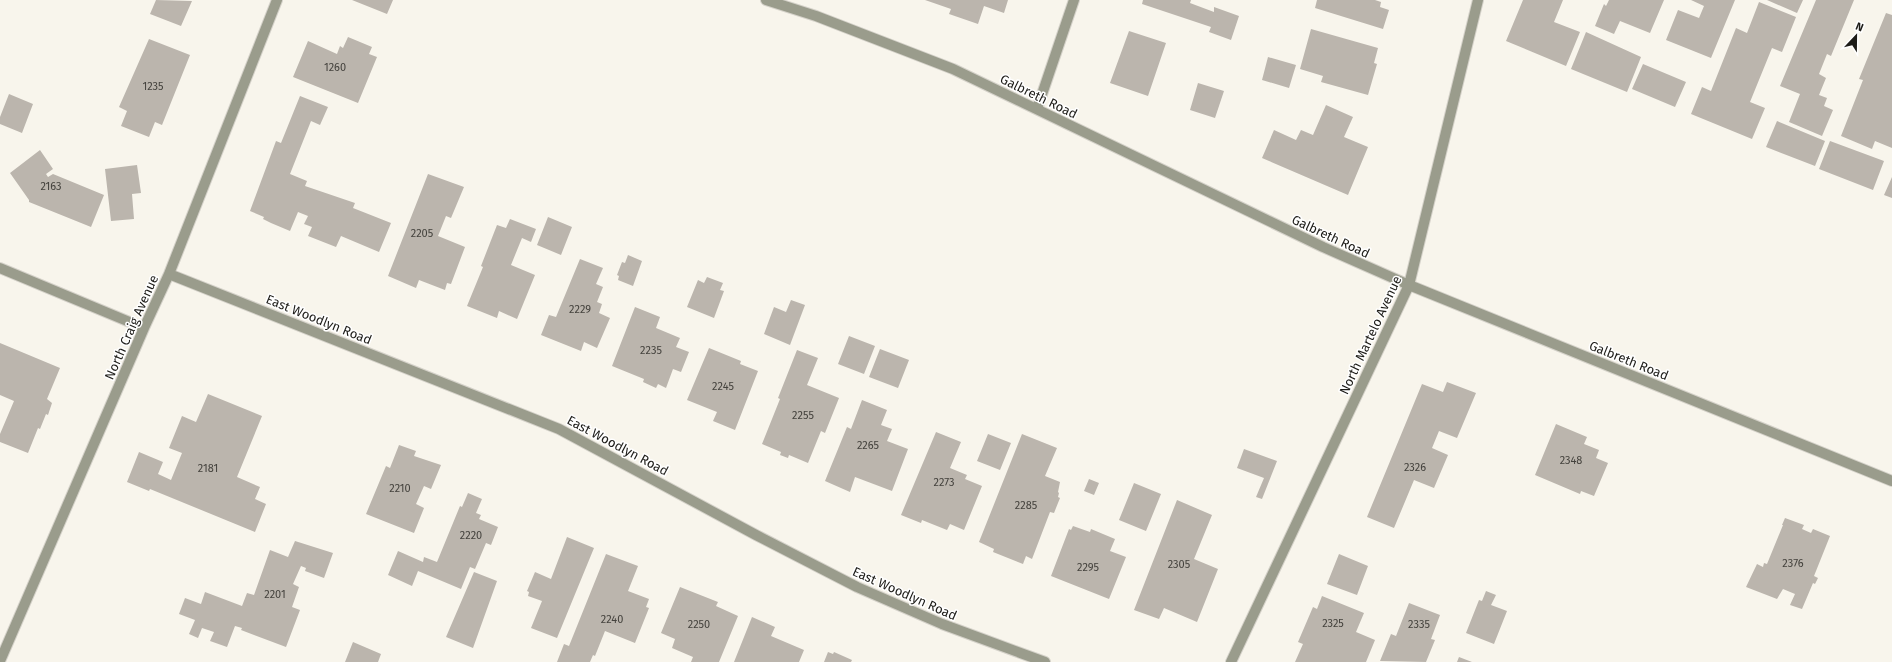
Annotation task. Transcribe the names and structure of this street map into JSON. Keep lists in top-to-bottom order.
{
  "streets": {
    "street": [
      "Galbreth Road",
      "East Woodlyn Road",
      "North Craig Avenue",
      "North Martelo Avenue"
    ]
  },
  "crossings": [
    ["Galbreth Road", "North Martelo Avenue"],
    ["East Woodlyn Road", "North Craig Avenue"]
  ],
  "house_numbers": [
    "1260",
    "1235",
    "2163",
    "2205",
    "2229",
    "2235",
    "2245",
    "2255",
    "2265",
    "2348",
    "2326",
    "2181",
    "2273",
    "2210",
    "2285",
    "2220",
    "2376",
    "2305",
    "2295",
    "2201",
    "2240",
    "2325",
    "2250",
    "2335"
  ],
  "north": "top"
}
